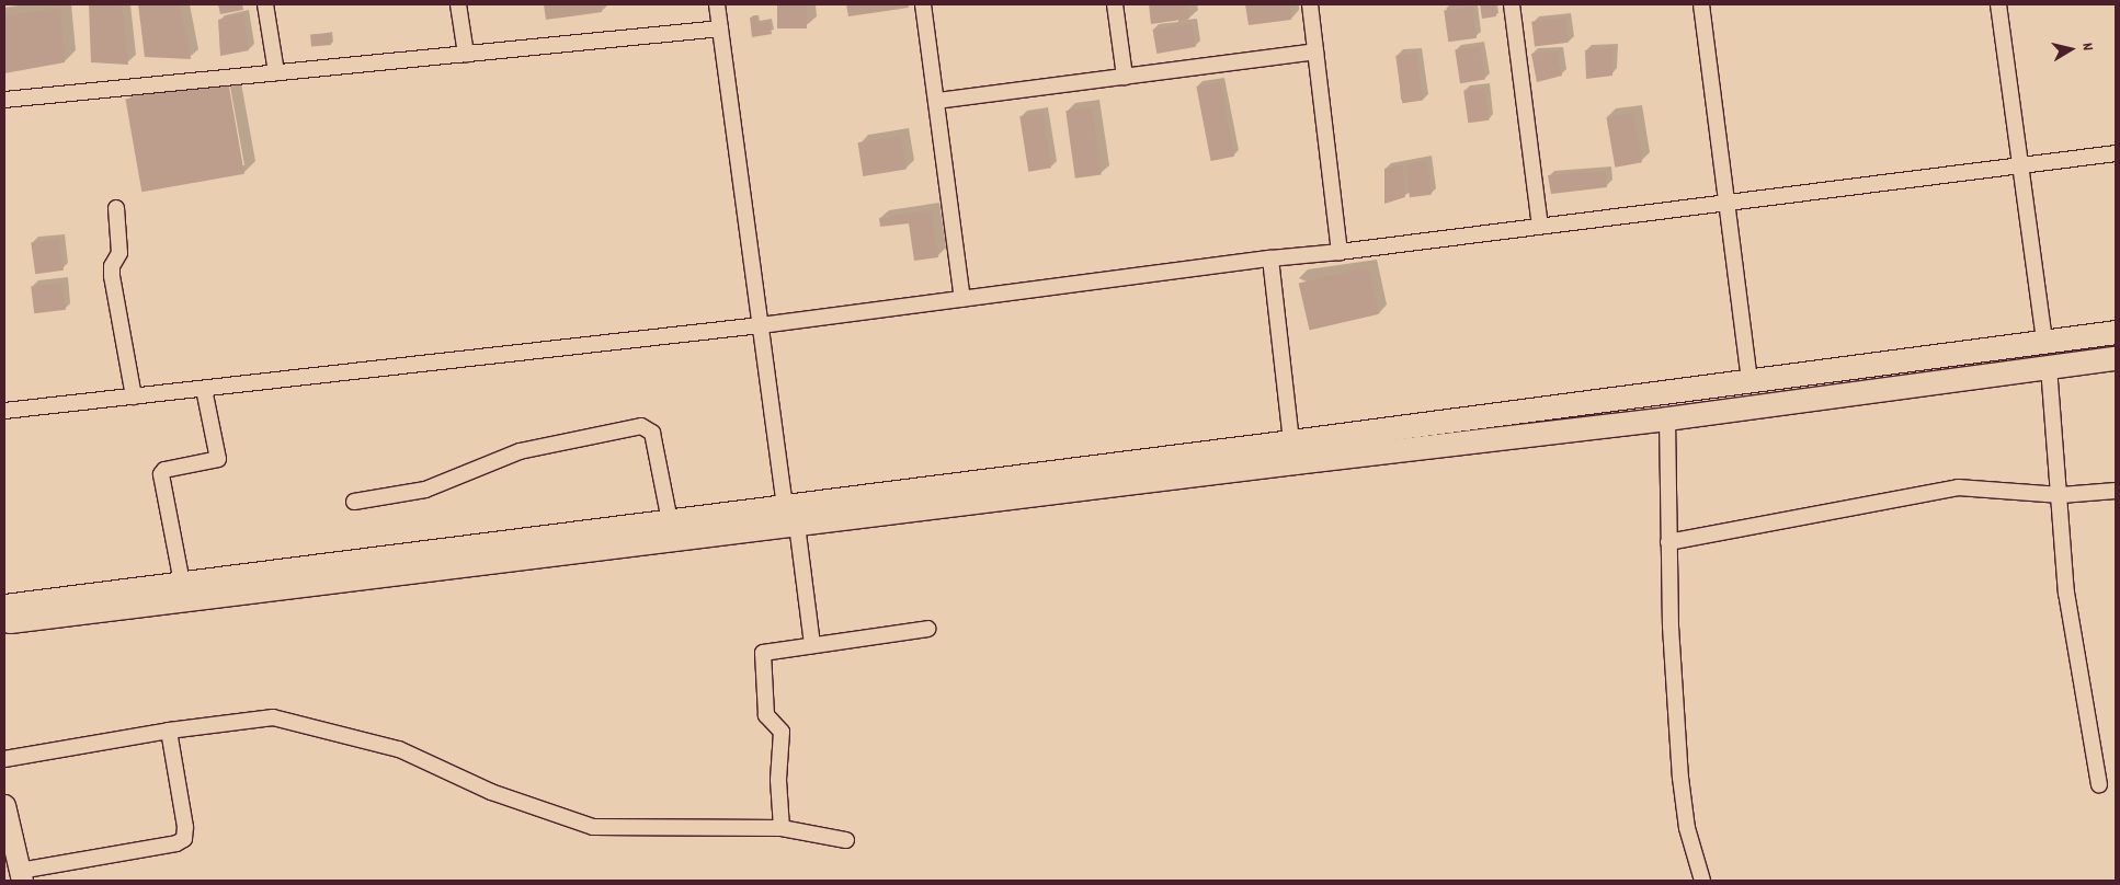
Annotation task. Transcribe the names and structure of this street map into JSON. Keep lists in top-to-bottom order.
{
  "north": "right"
}
